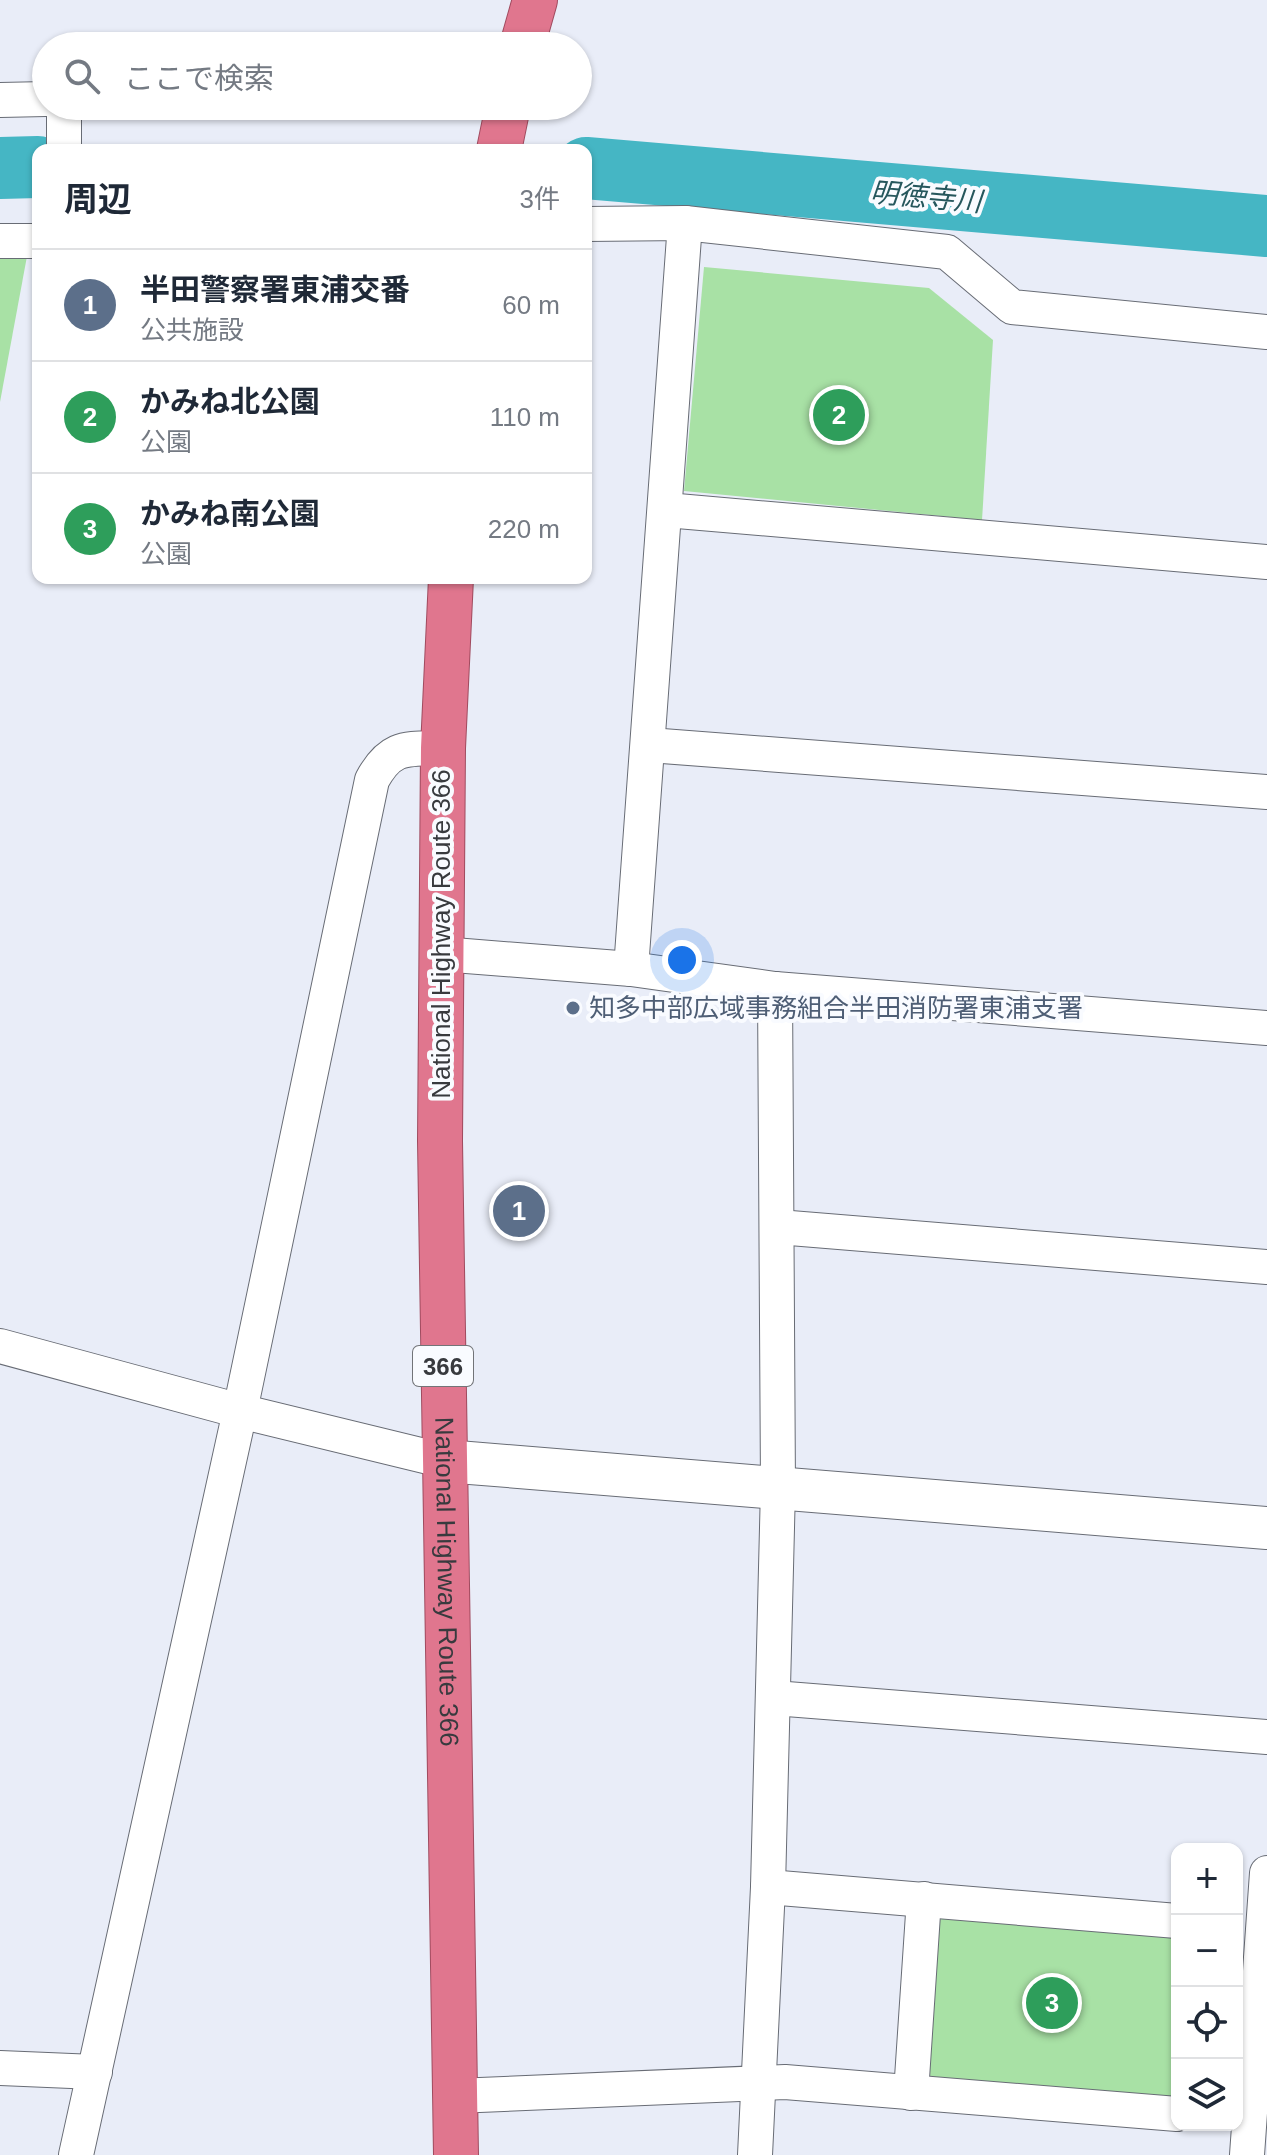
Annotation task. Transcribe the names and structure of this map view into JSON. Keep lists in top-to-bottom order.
{
  "streets": {
    "highway": ["National Highway Route 366", "366"]
  },
  "water": ["明徳寺川"],
  "places": ["知多中部広域事務組合半田消防署東浦支署"],
  "page": {
    "search": "ここで検索",
    "heading": ["周辺", "3件"],
    "list": [
      {
        "mark": "1",
        "name": "半田警察署東浦交番",
        "note": "公共施設",
        "value": "60 m"
      },
      {
        "mark": "2",
        "name": "かみね北公園",
        "note": "公園",
        "value": "110 m"
      },
      {
        "mark": "3",
        "name": "かみね南公園",
        "note": "公園",
        "value": "220 m"
      }
    ],
    "pins": ["2", "1", "3"],
    "map_buttons": ["+", "−"]
  }
}
